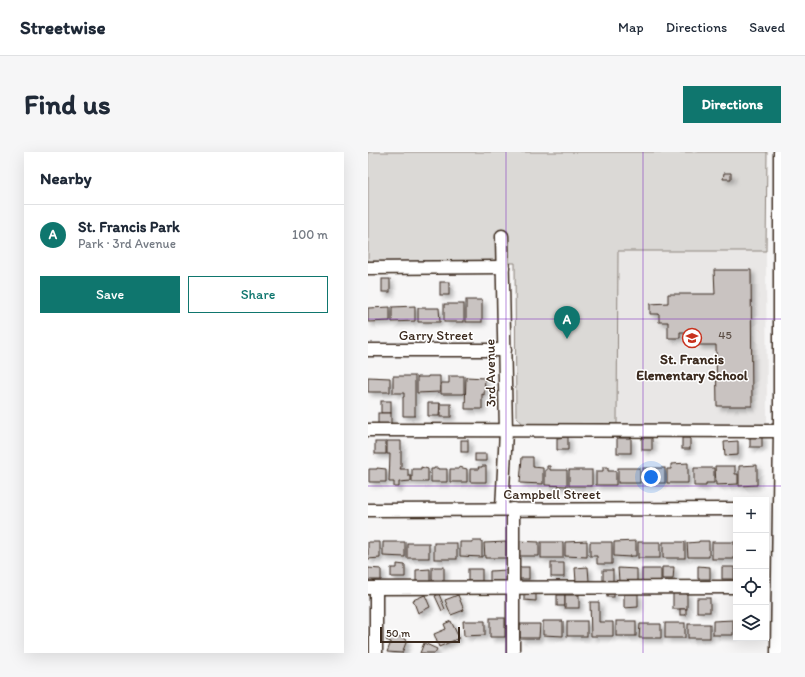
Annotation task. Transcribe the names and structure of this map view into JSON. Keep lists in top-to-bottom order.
{
  "streets": {
    "street": ["Garry Street", "3rd Avenue", "Campbell Street"]
  },
  "crossings": [
    ["Garry Street", "3rd Avenue"],
    ["3rd Avenue", "Campbell Street"]
  ],
  "places": {
    "school or university": ["St. Francis Elementary School"]
  },
  "house_numbers": ["45"],
  "scale_bar": "50 m",
  "page": {
    "header": "Streetwise",
    "nav": ["Map", "Directions", "Saved"],
    "buttons": [
      "Directions",
      ["Save", "Share"]
    ],
    "title": "Find us",
    "heading": "Nearby",
    "list": [
      {
        "mark": "A",
        "name": "St. Francis Park",
        "note": "Park · 3rd Avenue",
        "value": "100 m"
      }
    ],
    "pins": "A",
    "map_buttons": ["+", "−"],
    "scale": "50 m"
  }
}
